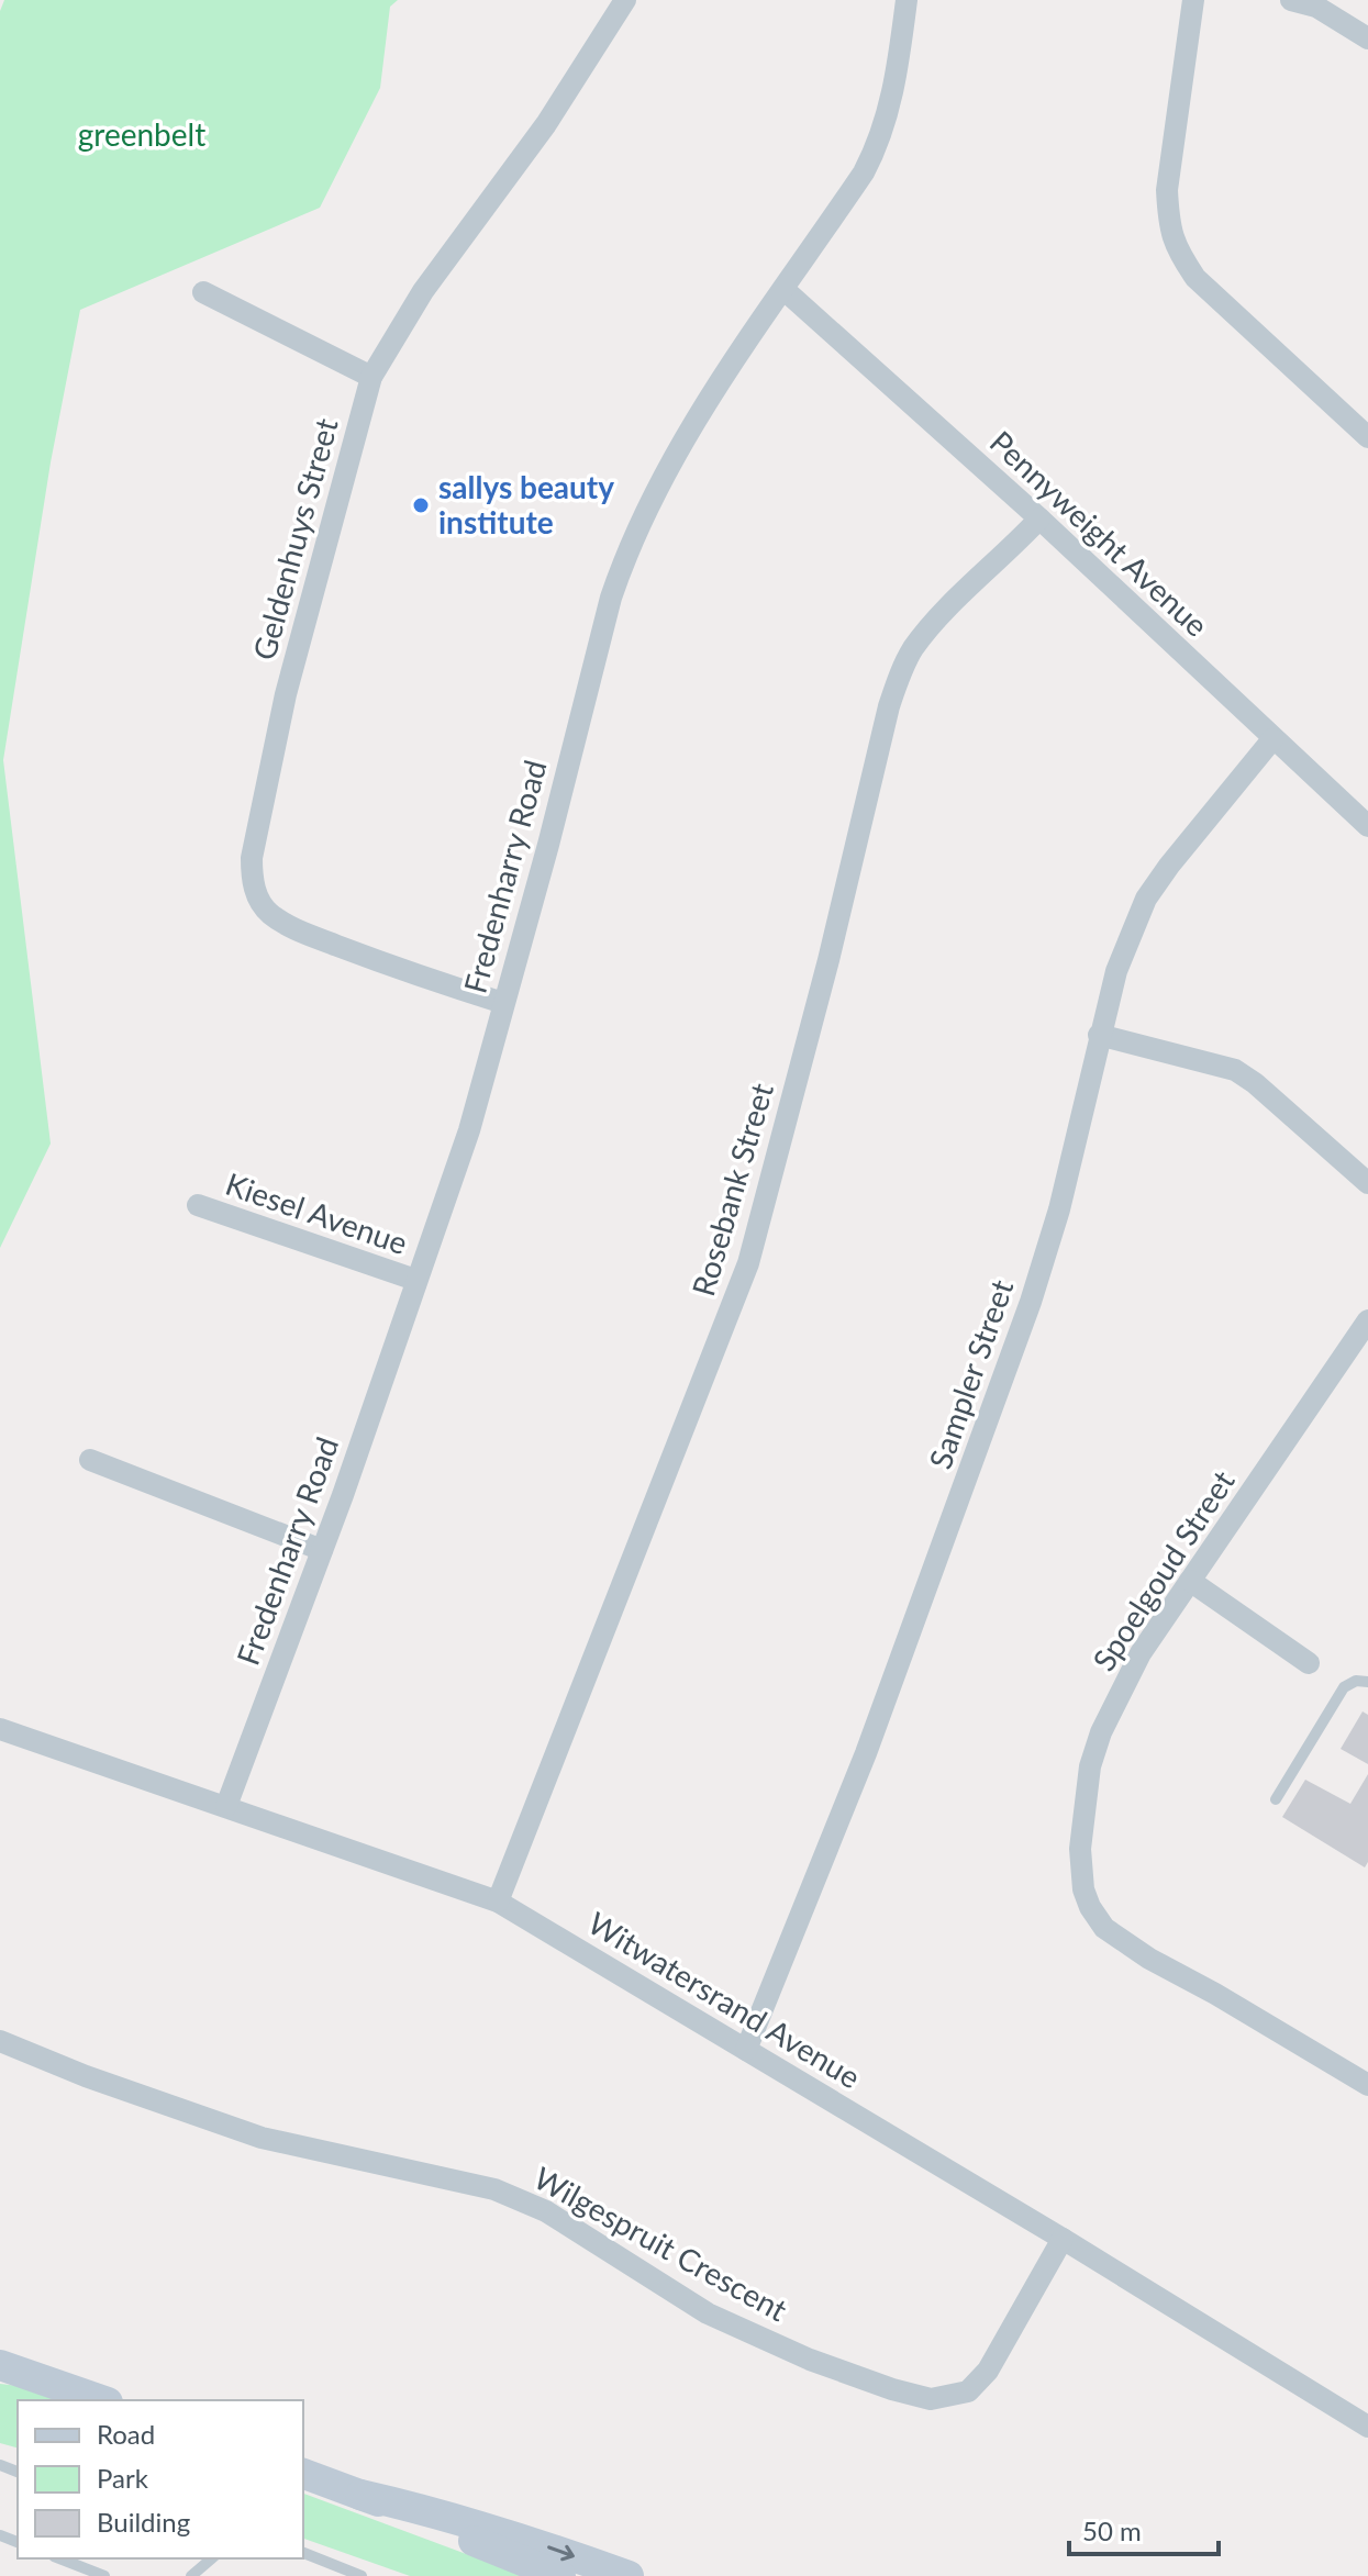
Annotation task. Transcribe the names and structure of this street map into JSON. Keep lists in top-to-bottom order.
{
  "streets": {
    "street": [
      "Pennyweight Avenue",
      "Geldenhuys Street",
      "Fredenharry Road",
      "Rosebank Street",
      "Kiesel Avenue",
      "Sampler Street",
      "Spoelgoud Street",
      "Witwatersrand Avenue",
      "Wilgespruit Crescent"
    ]
  },
  "crossings": [
    ["Pennyweight Avenue", "Fredenharry Road"],
    ["Pennyweight Avenue", "Rosebank Street"],
    ["Pennyweight Avenue", "Sampler Street"],
    ["Geldenhuys Street", "Fredenharry Road"],
    ["Fredenharry Road", "Kiesel Avenue"],
    ["Fredenharry Road", "Witwatersrand Avenue"],
    ["Rosebank Street", "Witwatersrand Avenue"],
    ["Sampler Street", "Witwatersrand Avenue"],
    ["Witwatersrand Avenue", "Wilgespruit Crescent"]
  ],
  "parks": ["greenbelt"],
  "places": ["sallys beauty institute"],
  "legend": ["Road", "Park", "Building"],
  "scale_bar": "50 m"
}
